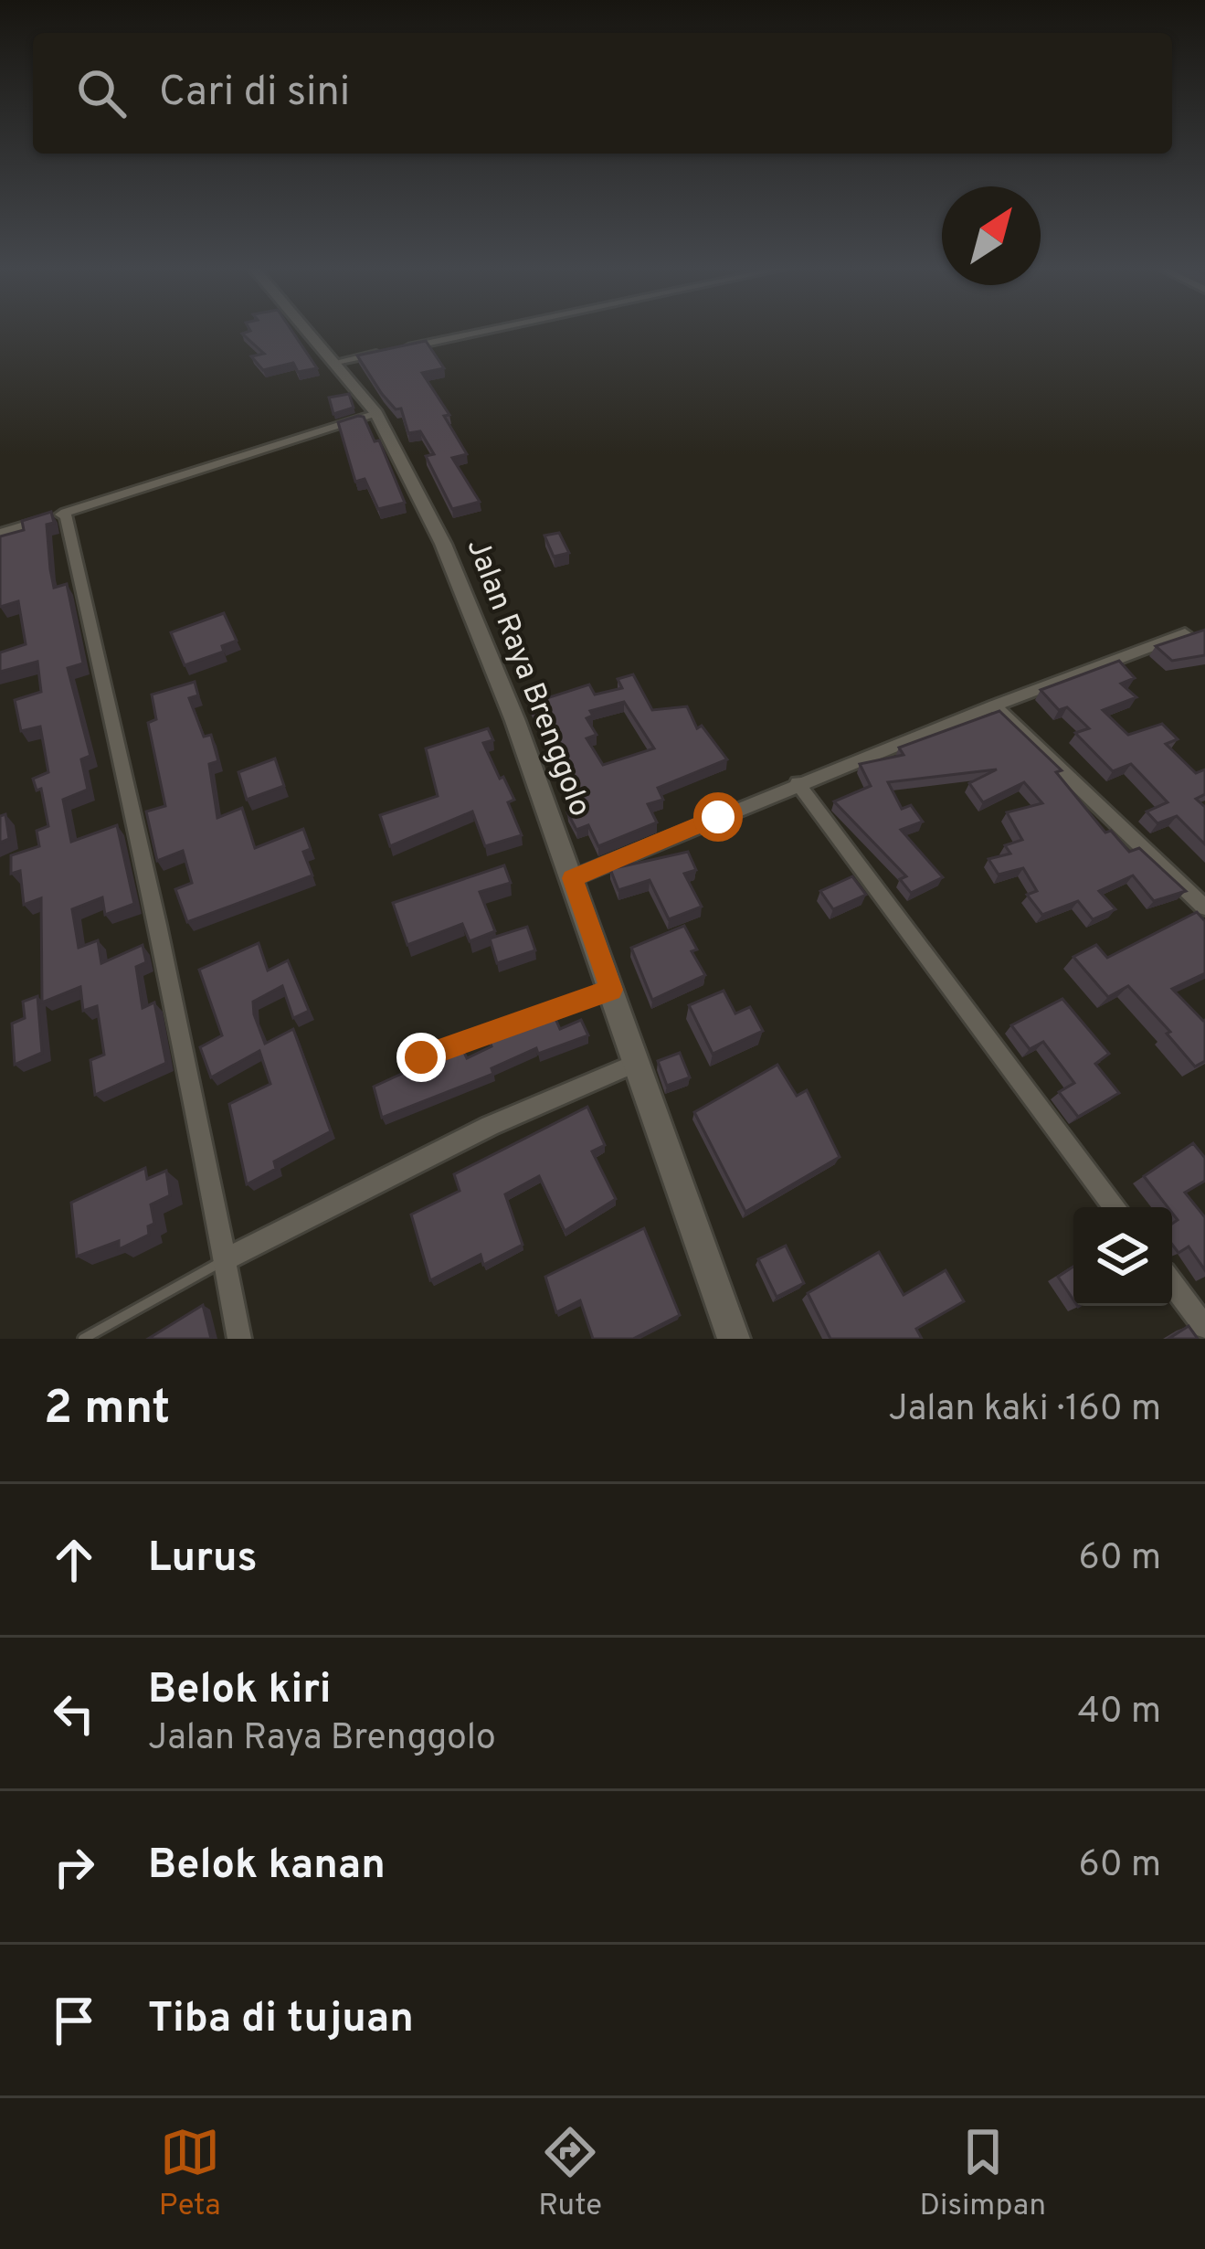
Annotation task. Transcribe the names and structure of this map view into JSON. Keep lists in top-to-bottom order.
{
  "streets": {
    "main road": ["Jalan Raya Brenggolo"]
  },
  "north": "top right",
  "page": {
    "search": "Cari di sini",
    "heading": ["2 mnt", "Jalan kaki · 160 m"],
    "list": [
      ["Lurus", "60 m"],
      ["Belok kiri", "Jalan Raya Brenggolo", "40 m"],
      ["Belok kanan", "60 m"],
      "Tiba di tujuan"
    ],
    "nav": ["Peta", "Rute", "Disimpan"]
  }
}
